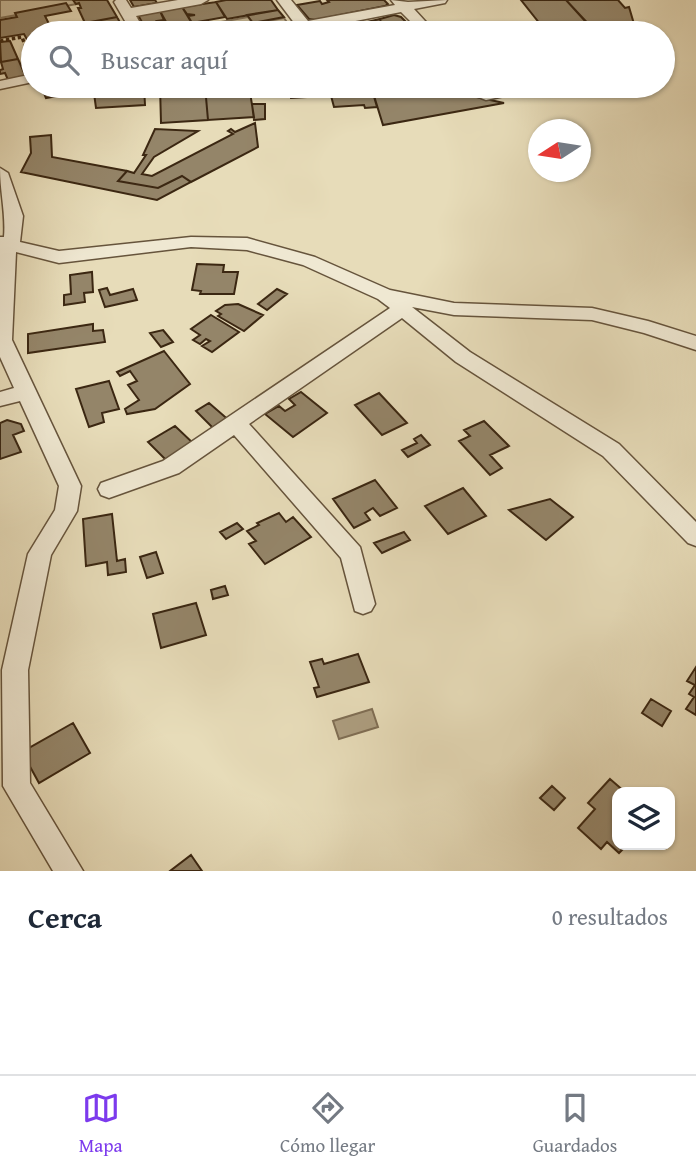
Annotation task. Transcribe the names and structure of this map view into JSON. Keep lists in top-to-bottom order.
{
  "north": "left",
  "page": {
    "search": "Buscar aquí",
    "heading": ["Cerca", "0 resultados"],
    "nav": ["Mapa", "Cómo llegar", "Guardados"]
  }
}
